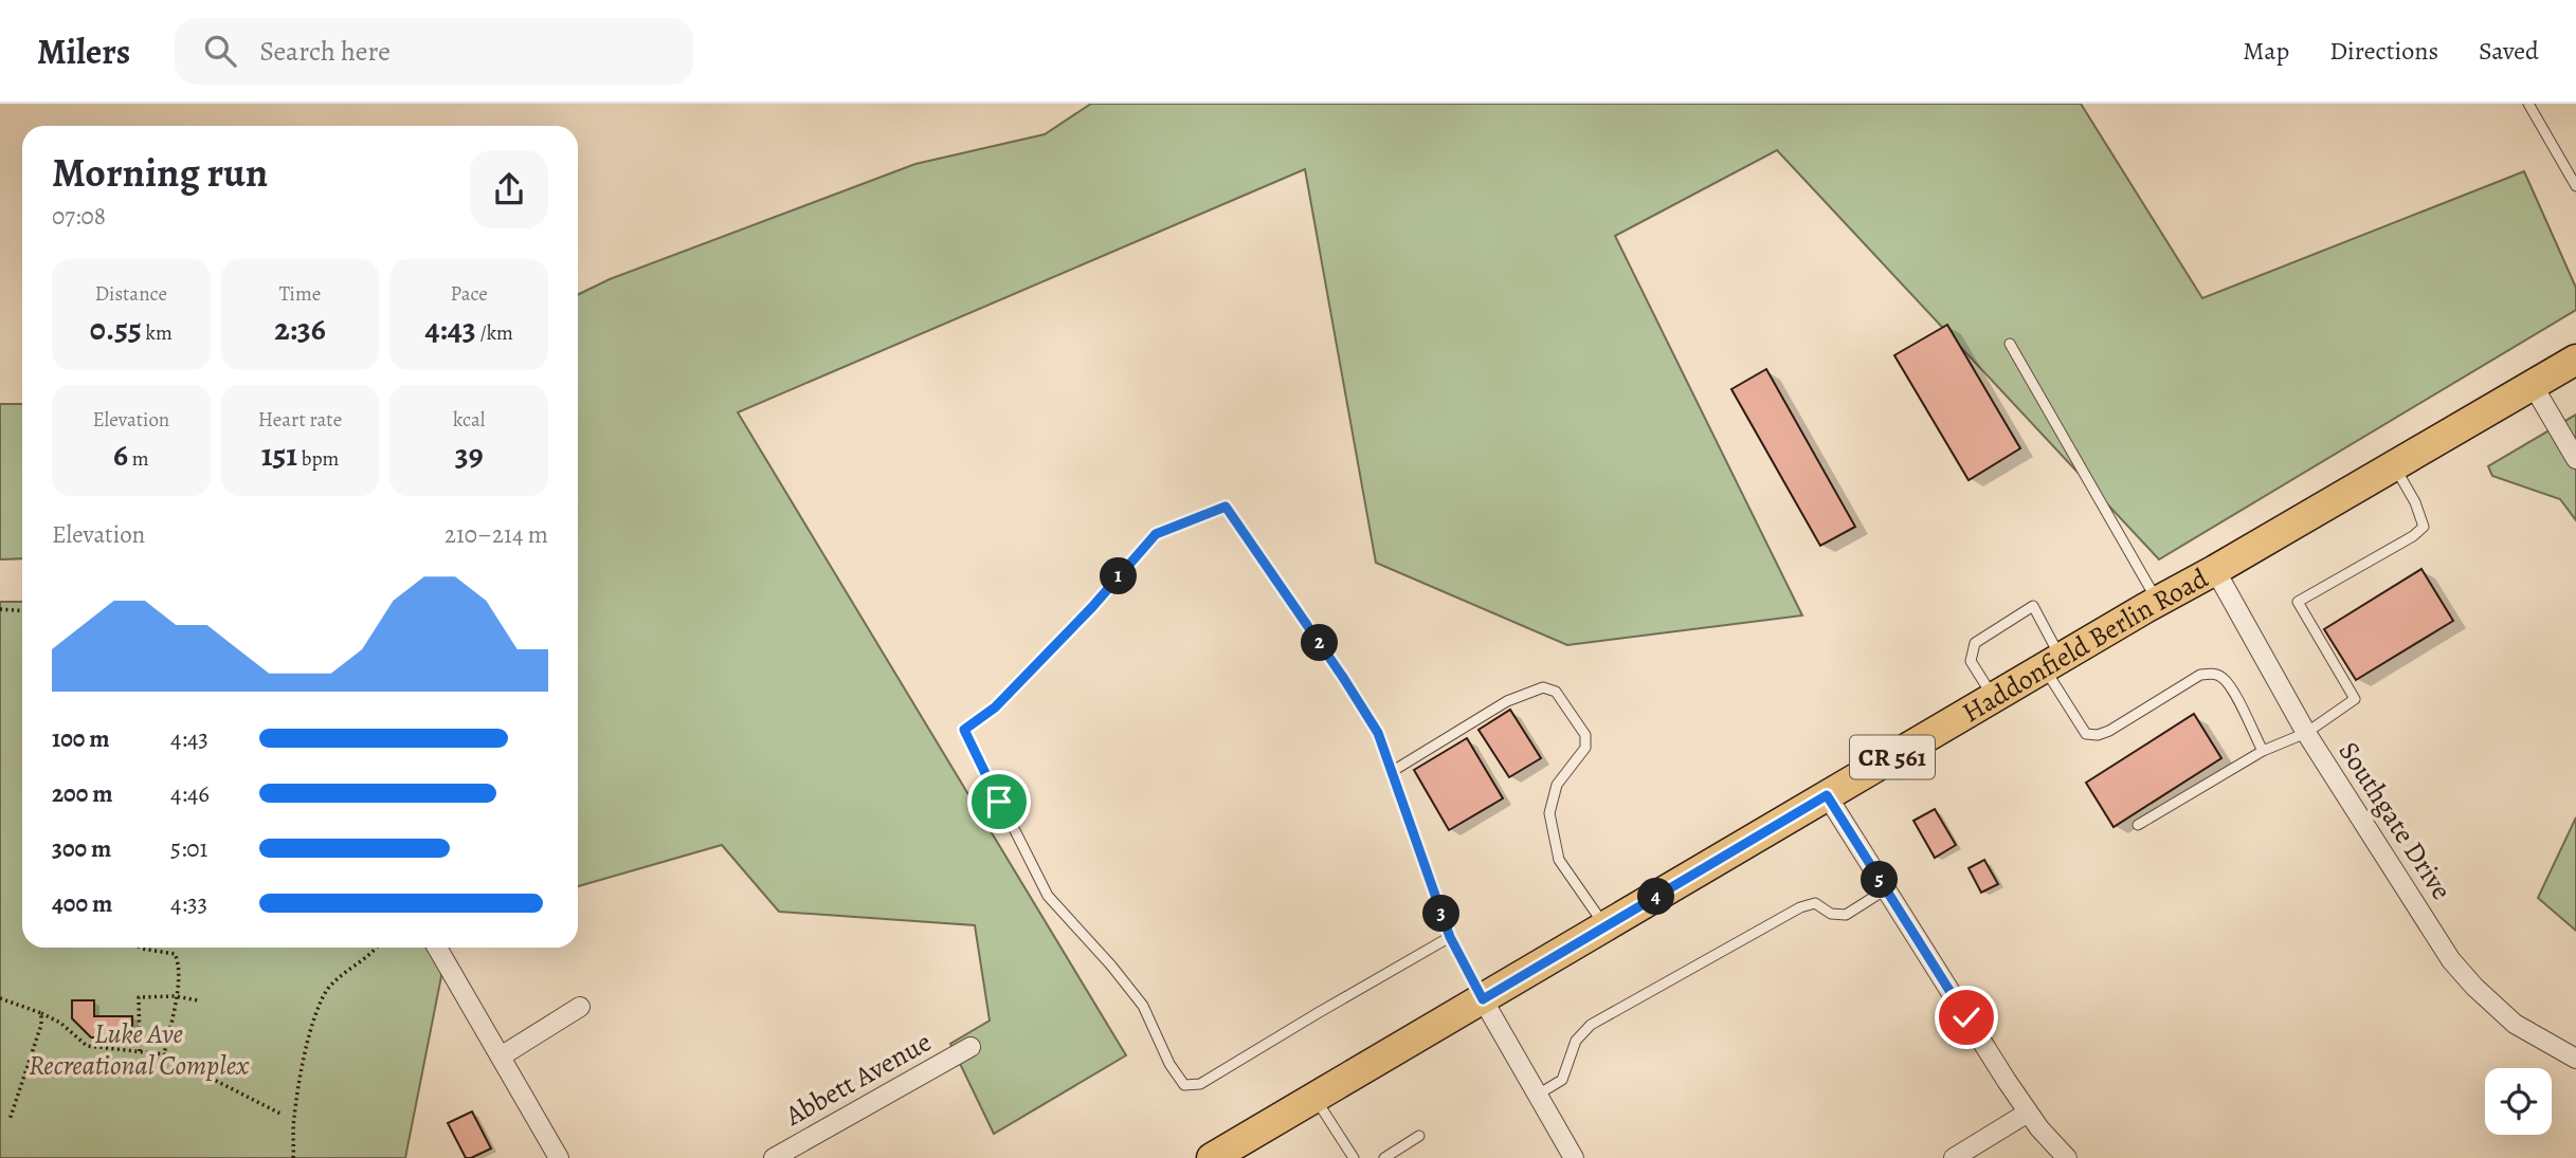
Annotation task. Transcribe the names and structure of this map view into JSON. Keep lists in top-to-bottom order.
{
  "streets": {
    "main road": ["Haddonfield Berlin Road", "CR 561"],
    "street": ["Southgate Drive", "Abbett Avenue"]
  },
  "crossings": [
    ["Haddonfield Berlin Road", "Southgate Drive"]
  ],
  "parks": ["Luke Ave Recreational Complex"],
  "page": {
    "header": "Milers",
    "search": "Search here",
    "nav": ["Map", "Directions", "Saved"],
    "heading": ["Morning run", "07:08"],
    "stats": [
      ["Distance", "0.55 km"],
      ["Time", "2:36"],
      ["Pace", "4:43 /km"],
      ["Elevation", "6 m"],
      ["Heart rate", "151 bpm"],
      ["kcal", "39"]
    ],
    "chart": ["Elevation", "210–214 m"],
    "pins": [
      "1",
      "2",
      "5",
      "4",
      "3"
    ],
    "list": [
      {
        "name": "100 m",
        "note": "4:43"
      },
      {
        "name": "200 m",
        "note": "4:46"
      },
      {
        "name": "300 m",
        "note": "5:01"
      },
      {
        "name": "400 m",
        "note": "4:33"
      }
    ]
  }
}
